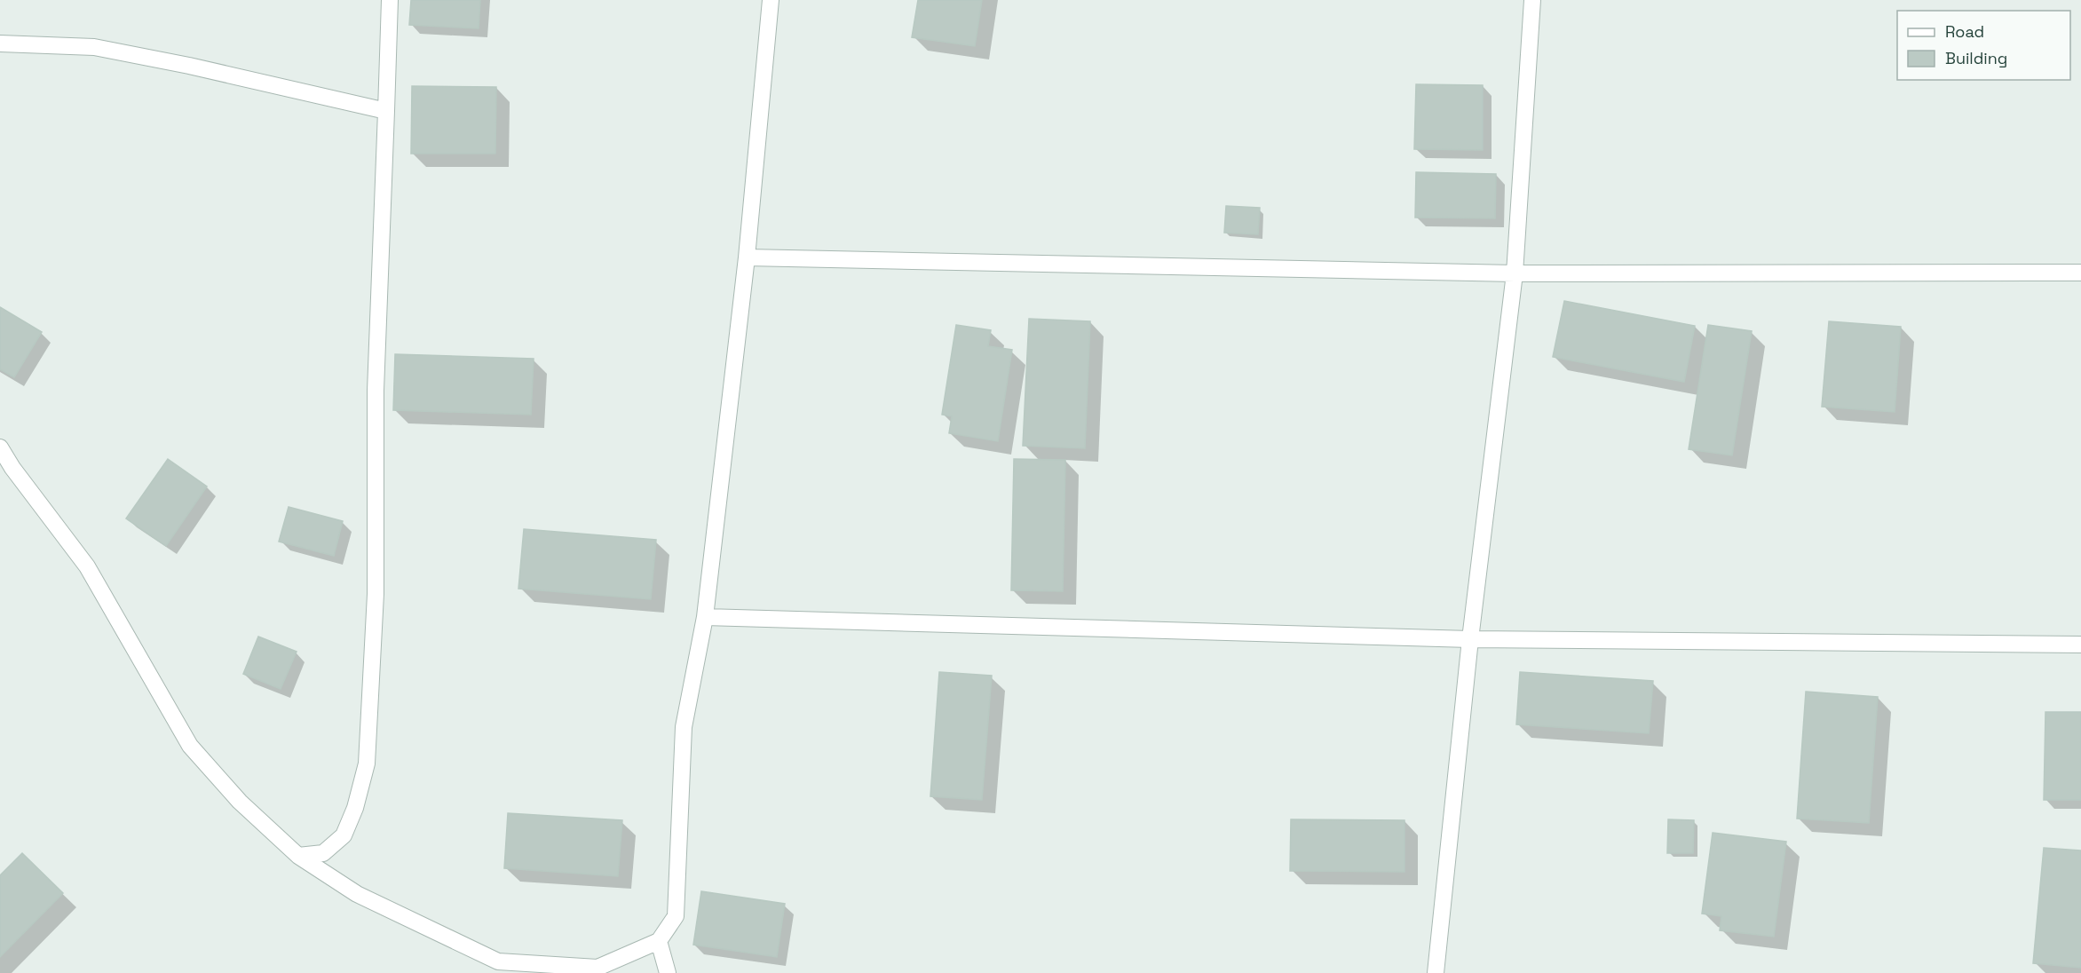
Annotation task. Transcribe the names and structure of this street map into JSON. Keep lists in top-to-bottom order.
{
  "legend": ["Road", "Building"]
}
